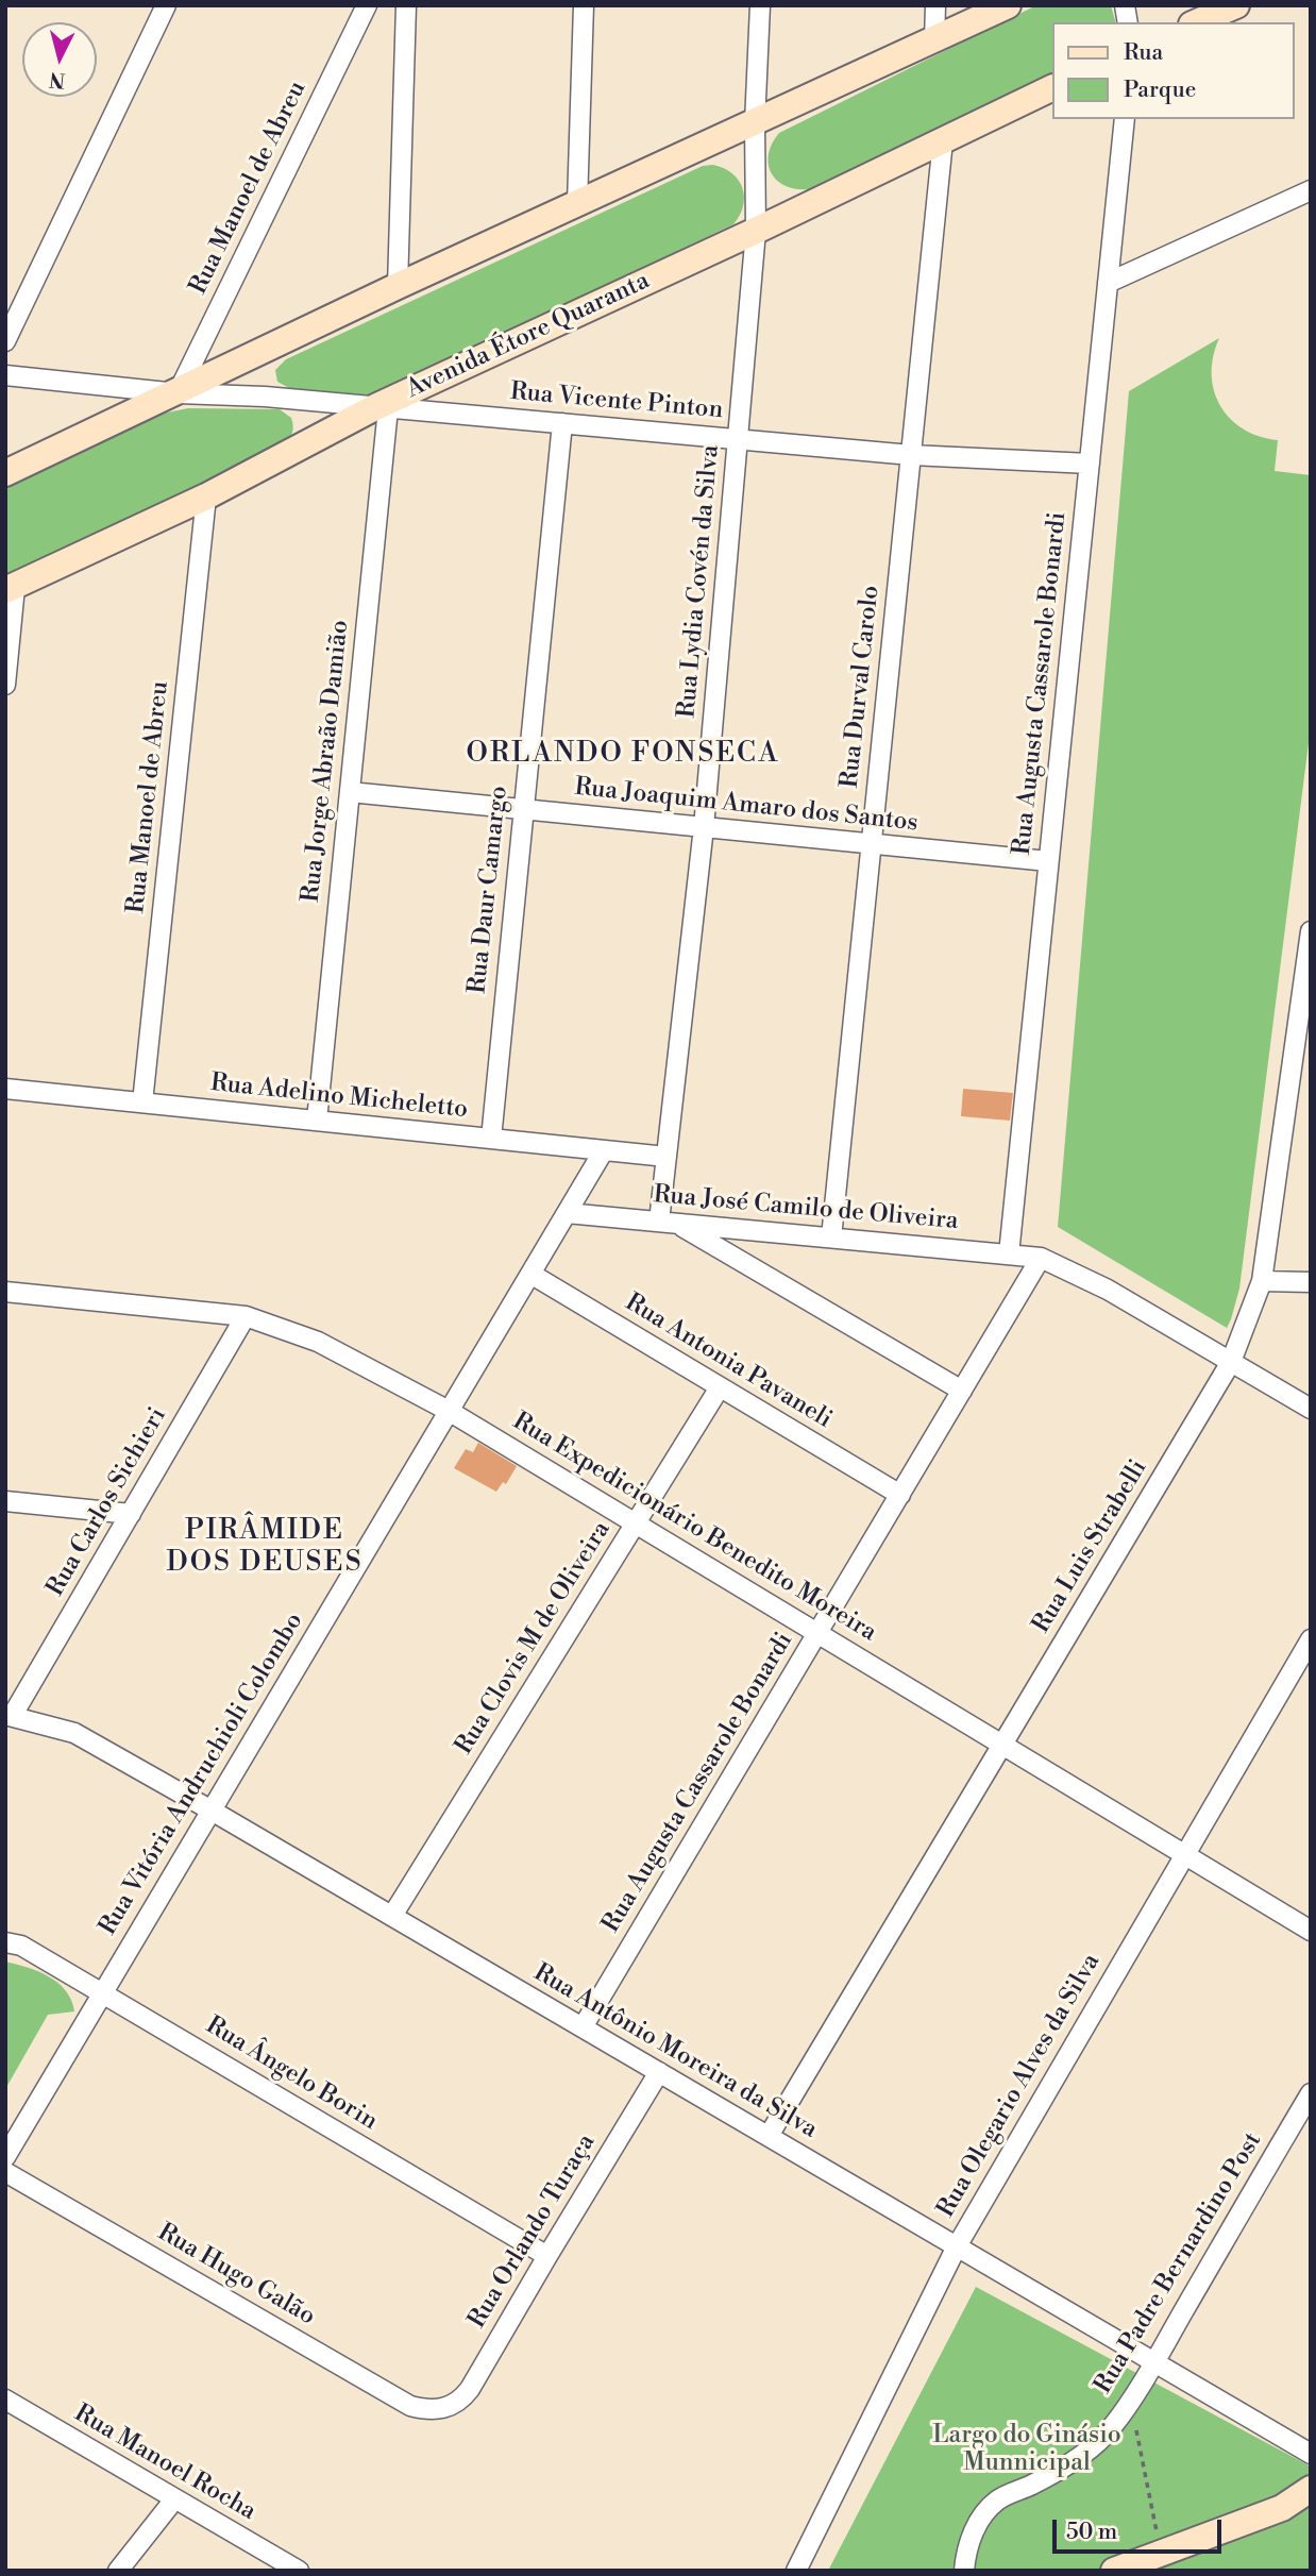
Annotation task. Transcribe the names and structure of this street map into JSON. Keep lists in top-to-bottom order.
{
  "streets": {
    "street": [
      "Rua Manoel de Abreu",
      "Avenida Étore Quaranta",
      "Rua Vicente Pinton",
      "Rua Lydia Covén da Silva",
      "Rua Augusta Cassarole Bonardi",
      "Rua Durval Carolo",
      "Rua Jorge Abraão Damião",
      "Rua Joaquim Amaro dos Santos",
      "Rua Daur Camargo",
      "Rua Adelino Micheletto",
      "Rua José Camilo de Oliveira",
      "Rua Antonia Pavaneli",
      "Rua Carlos Sichieri",
      "Rua Expedicionário Benedito Moreira",
      "Rua Luis Strabelli",
      "Rua Clovis M de Oliveira",
      "Rua Vitória Andruchioli Colombo",
      "Rua Antônio Moreira da Silva",
      "Rua Ângelo Borin",
      "Rua Olegario Alves da Silva",
      "Rua Orlando Turaça",
      "Rua Padre Bernardino Post",
      "Rua Hugo Galão",
      "Rua Manoel Rocha"
    ]
  },
  "crossings": [
    ["Rua Manoel de Abreu", "Avenida Étore Quaranta"],
    ["Rua Manoel de Abreu", "Rua Vicente Pinton"],
    ["Rua Manoel de Abreu", "Rua Adelino Micheletto"],
    ["Avenida Étore Quaranta", "Rua Vicente Pinton"],
    ["Avenida Étore Quaranta", "Rua Lydia Covén da Silva"],
    ["Avenida Étore Quaranta", "Rua Durval Carolo"],
    ["Avenida Étore Quaranta", "Rua Jorge Abraão Damião"],
    ["Rua Vicente Pinton", "Rua Lydia Covén da Silva"],
    ["Rua Vicente Pinton", "Rua Augusta Cassarole Bonardi"],
    ["Rua Vicente Pinton", "Rua Durval Carolo"],
    ["Rua Vicente Pinton", "Rua Jorge Abraão Damião"],
    ["Rua Vicente Pinton", "Rua Daur Camargo"],
    ["Rua Lydia Covén da Silva", "Rua Joaquim Amaro dos Santos"],
    ["Rua Lydia Covén da Silva", "Rua Adelino Micheletto"],
    ["Rua Lydia Covén da Silva", "Rua José Camilo de Oliveira"],
    ["Rua Augusta Cassarole Bonardi", "Rua Joaquim Amaro dos Santos"],
    ["Rua Augusta Cassarole Bonardi", "Rua José Camilo de Oliveira"],
    ["Rua Augusta Cassarole Bonardi", "Rua Antonia Pavaneli"],
    ["Rua Augusta Cassarole Bonardi", "Rua Expedicionário Benedito Moreira"],
    ["Rua Augusta Cassarole Bonardi", "Rua Antônio Moreira da Silva"],
    ["Rua Durval Carolo", "Rua Joaquim Amaro dos Santos"],
    ["Rua Durval Carolo", "Rua José Camilo de Oliveira"],
    ["Rua Jorge Abraão Damião", "Rua Joaquim Amaro dos Santos"],
    ["Rua Jorge Abraão Damião", "Rua Adelino Micheletto"],
    ["Rua Joaquim Amaro dos Santos", "Rua Daur Camargo"],
    ["Rua Daur Camargo", "Rua Adelino Micheletto"],
    ["Rua Adelino Micheletto", "Rua Vitória Andruchioli Colombo"],
    ["Rua José Camilo de Oliveira", "Rua Luis Strabelli"],
    ["Rua José Camilo de Oliveira", "Rua Vitória Andruchioli Colombo"],
    ["Rua Antonia Pavaneli", "Rua Clovis M de Oliveira"],
    ["Rua Antonia Pavaneli", "Rua Vitória Andruchioli Colombo"],
    ["Rua Carlos Sichieri", "Rua Expedicionário Benedito Moreira"],
    ["Rua Carlos Sichieri", "Rua Antônio Moreira da Silva"],
    ["Rua Expedicionário Benedito Moreira", "Rua Luis Strabelli"],
    ["Rua Expedicionário Benedito Moreira", "Rua Clovis M de Oliveira"],
    ["Rua Expedicionário Benedito Moreira", "Rua Vitória Andruchioli Colombo"],
    ["Rua Expedicionário Benedito Moreira", "Rua Olegario Alves da Silva"],
    ["Rua Luis Strabelli", "Rua Antônio Moreira da Silva"],
    ["Rua Clovis M de Oliveira", "Rua Antônio Moreira da Silva"],
    ["Rua Vitória Andruchioli Colombo", "Rua Antônio Moreira da Silva"],
    ["Rua Vitória Andruchioli Colombo", "Rua Ângelo Borin"],
    ["Rua Antônio Moreira da Silva", "Rua Olegario Alves da Silva"],
    ["Rua Antônio Moreira da Silva", "Rua Orlando Turaça"],
    ["Rua Antônio Moreira da Silva", "Rua Padre Bernardino Post"],
    ["Rua Ângelo Borin", "Rua Orlando Turaça"],
    ["Rua Orlando Turaça", "Rua Hugo Galão"]
  ],
  "districts": ["ORLANDO FONSECA", "PIRÂMIDE DOS DEUSES"],
  "parks": ["Largo do Ginásio Munnicipal"],
  "legend": ["Rua", "Parque"],
  "scale_bar": "50 m",
  "north": "bottom"
}
